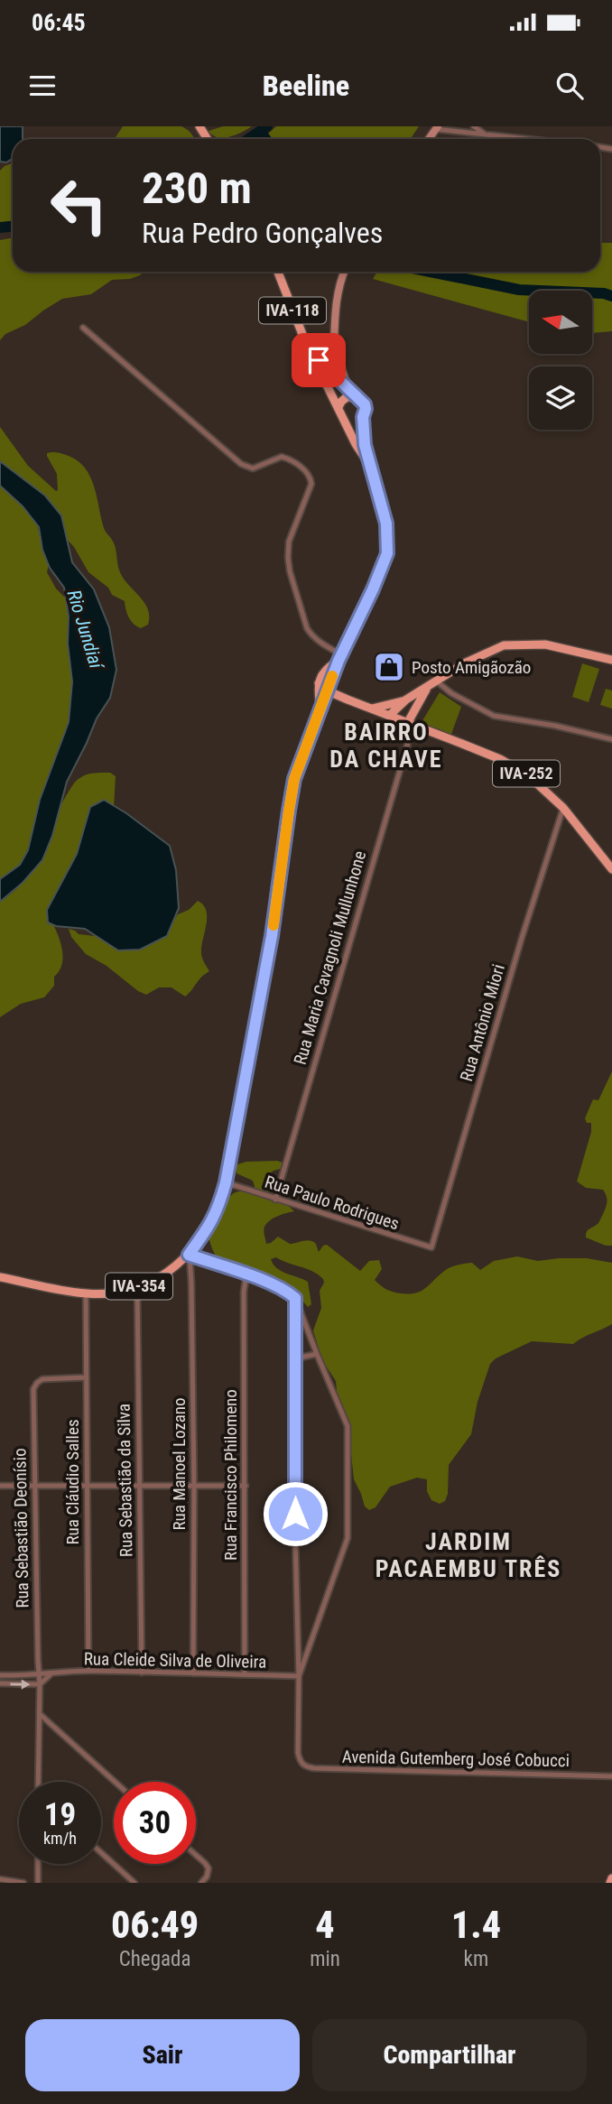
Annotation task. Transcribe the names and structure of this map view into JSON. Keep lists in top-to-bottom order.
{
  "streets": {
    "main road": [
      "IVA-118",
      "IVA-252",
      "Rua Maria Cavagnoli Mullunhone",
      "IVA-354"
    ],
    "street": [
      "Rua Antônio Miori",
      "Rua Paulo Rodrigues",
      "Rua Manoel Lozano",
      "Rua Francisco Philomeno",
      "Rua Sebastião da Silva",
      "Rua Cláudio Salles",
      "Rua Sebastião Deonísio",
      "Rua Cleide Silva de Oliveira",
      "Avenida Gutemberg José Cobucci"
    ]
  },
  "crossings": [
    ["IVA-118", "IVA-354"],
    ["IVA-252", "Rua Maria Cavagnoli Mullunhone"],
    ["IVA-252", "Rua Antônio Miori"],
    ["IVA-252", "IVA-354"],
    ["Rua Maria Cavagnoli Mullunhone", "Rua Paulo Rodrigues"],
    ["Rua Antônio Miori", "Rua Paulo Rodrigues"],
    ["Rua Paulo Rodrigues", "IVA-354"],
    ["IVA-354", "Rua Manoel Lozano"],
    ["IVA-354", "Rua Sebastião da Silva"],
    ["IVA-354", "Rua Cláudio Salles"],
    ["Rua Manoel Lozano", "Rua Cleide Silva de Oliveira"],
    ["Rua Francisco Philomeno", "Rua Cleide Silva de Oliveira"],
    ["Rua Sebastião da Silva", "Rua Cleide Silva de Oliveira"],
    ["Rua Cláudio Salles", "Rua Sebastião Deonísio"],
    ["Rua Cláudio Salles", "Rua Cleide Silva de Oliveira"],
    ["Rua Sebastião Deonísio", "Rua Cleide Silva de Oliveira"],
    ["Rua Cleide Silva de Oliveira", "Avenida Gutemberg José Cobucci"]
  ],
  "districts": ["BAIRRO DA CHAVE", "JARDIM PACAEMBU TRÊS"],
  "water": ["Rio Jundiaí"],
  "places": {
    "shop": ["Posto Amigãozão"]
  },
  "north": "left",
  "page": {
    "status": "06:45",
    "header": "Beeline",
    "turn": ["230 m", "Rua Pedro Gonçalves"],
    "speed": "19 km/h",
    "limit": "30",
    "eta": [
      "06:49",
      "Chegada",
      "4",
      "min",
      "1.4",
      "km"
    ],
    "buttons": ["Sair", "Compartilhar"]
  }
}
